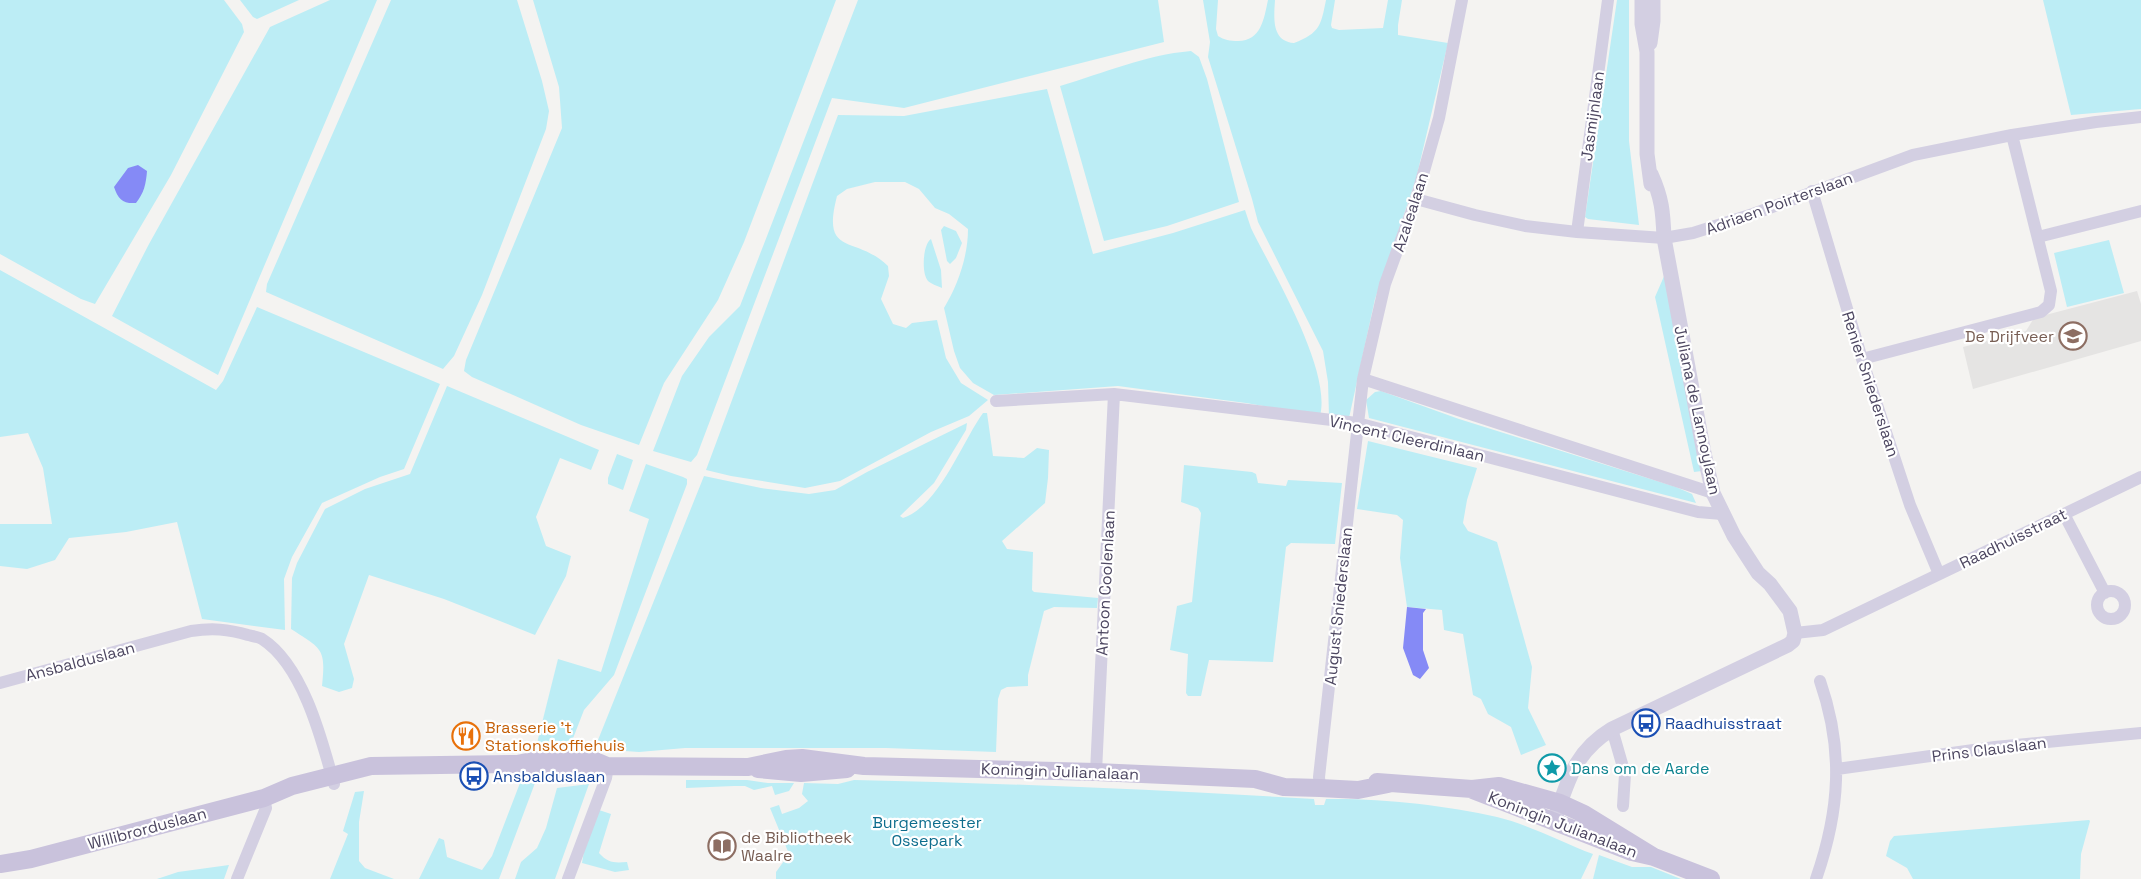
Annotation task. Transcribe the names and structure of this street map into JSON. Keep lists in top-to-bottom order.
{
  "streets": {
    "main road": ["Koningin Julianalaan", "Willibrorduslaan"],
    "street": [
      "Jasmijnlaan",
      "Adriaen Poirterslaan",
      "Azalealaan",
      "Renier Sniederslaan",
      "Juliana de Lannoylaan",
      "Vincent Cleerdinlaan",
      "Raadhuisstraat",
      "Antoon Coolenlaan",
      "August Sniederslaan",
      "Ansbalduslaan",
      "Prins Clauslaan"
    ]
  },
  "crossings": [
    ["Jasmijnlaan", "Adriaen Poirterslaan"],
    ["Adriaen Poirterslaan", "Azalealaan"],
    ["Adriaen Poirterslaan", "Renier Sniederslaan"],
    ["Adriaen Poirterslaan", "Juliana de Lannoylaan"],
    ["Azalealaan", "Vincent Cleerdinlaan"],
    ["Azalealaan", "August Sniederslaan"],
    ["Renier Sniederslaan", "Raadhuisstraat"],
    ["Juliana de Lannoylaan", "Vincent Cleerdinlaan"],
    ["Juliana de Lannoylaan", "Raadhuisstraat"],
    ["Vincent Cleerdinlaan", "Antoon Coolenlaan"],
    ["Vincent Cleerdinlaan", "August Sniederslaan"],
    ["Antoon Coolenlaan", "Koningin Julianalaan"],
    ["August Sniederslaan", "Koningin Julianalaan"],
    ["Ansbalduslaan", "Willibrorduslaan"],
    ["Koningin Julianalaan", "Willibrorduslaan"]
  ],
  "parks": ["Burgemeester Ossepark"],
  "places": {
    "school or university": ["De Drijfveer"],
    "bus stop": ["Raadhuisstraat", "Ansbalduslaan"],
    "restaurant": ["Brasserie 't Stationskoffiehuis"],
    "place": ["Dans om de Aarde"],
    "library": ["de Bibliotheek Waalre"]
  }
}
